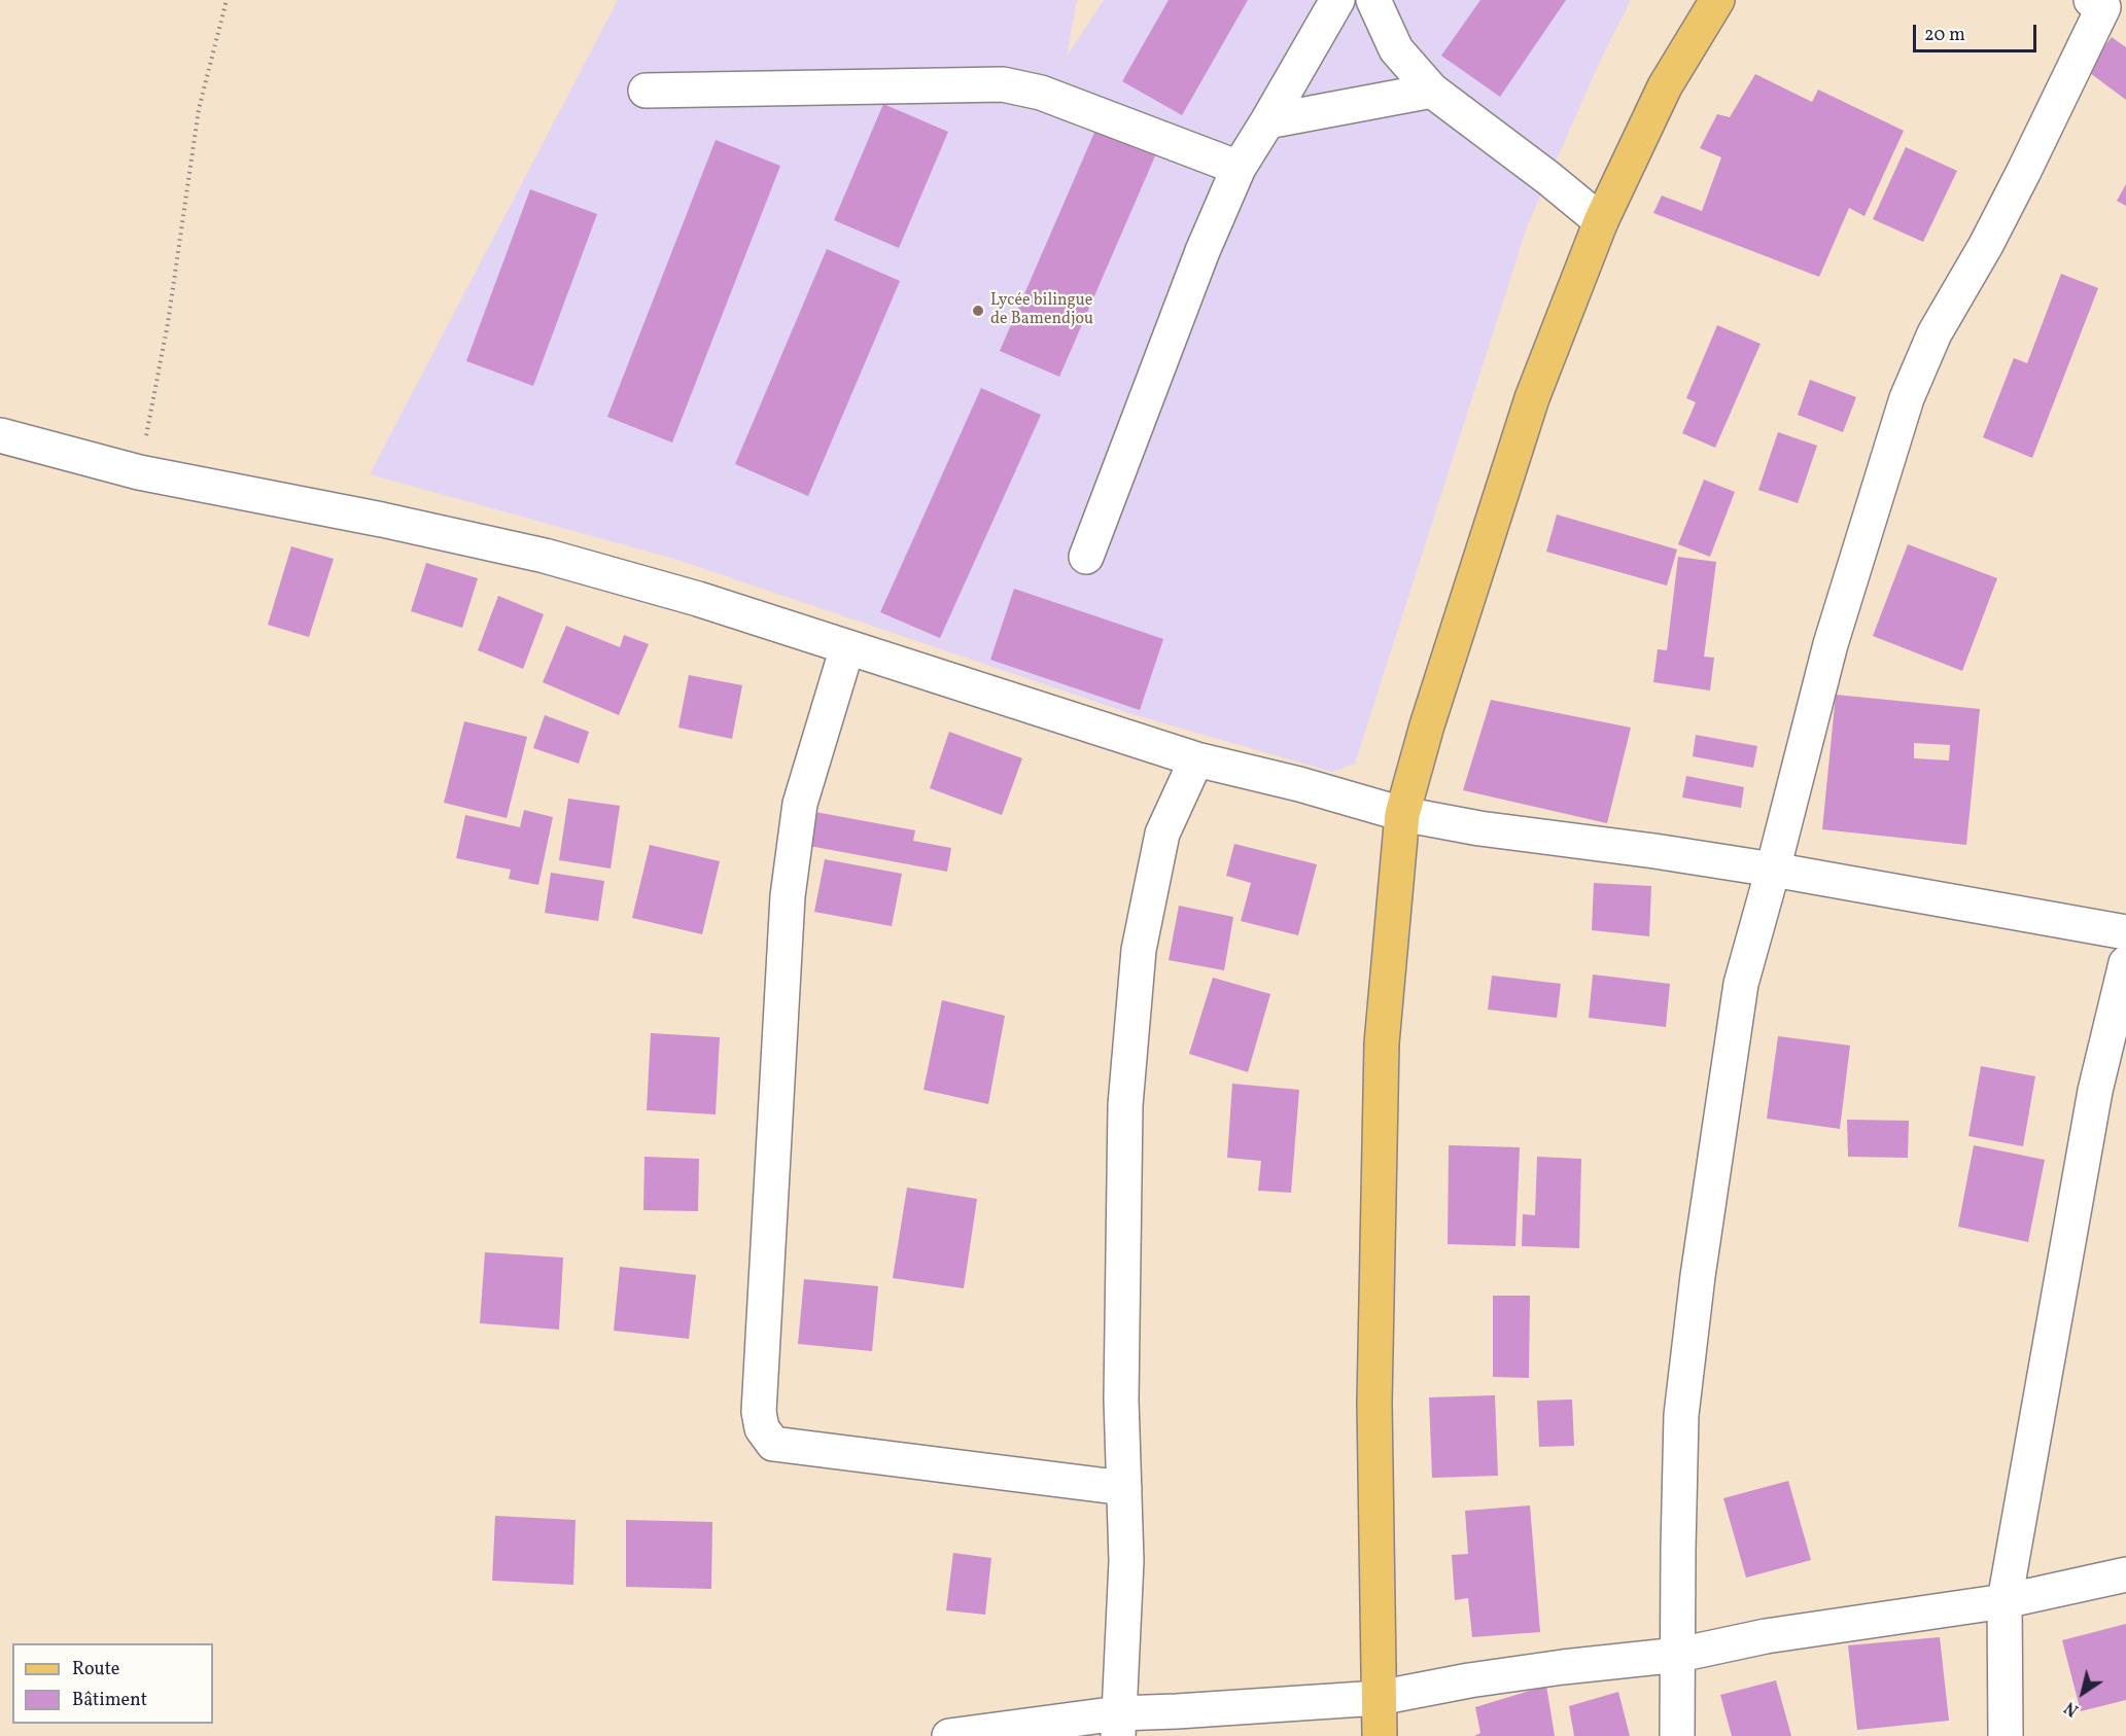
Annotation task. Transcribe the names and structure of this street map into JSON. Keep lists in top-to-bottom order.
{
  "places": ["Lycée bilingue de Bamendjou"],
  "legend": ["Route", "Bâtiment"],
  "scale_bar": "20 m",
  "north": "bottom left"
}
